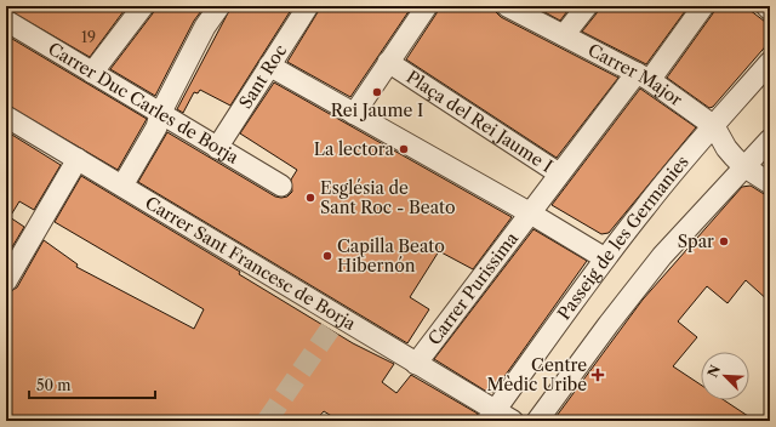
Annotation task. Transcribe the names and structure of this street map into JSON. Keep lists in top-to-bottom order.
{
  "streets": {
    "street": [
      "Carrer Major",
      "Sant Roc",
      "Carrer Duc Carles de Borja",
      "Plaça del Rei Jaume I",
      "Passeig de les Germanies",
      "Carrer Sant Francesc de Borja",
      "Carrer Purissima"
    ]
  },
  "crossings": [
    ["Carrer Major", "Passeig de les Germanies"],
    ["Sant Roc", "Carrer Duc Carles de Borja"],
    ["Plaça del Rei Jaume I", "Carrer Purissima"],
    ["Passeig de les Germanies", "Carrer Sant Francesc de Borja"],
    ["Carrer Sant Francesc de Borja", "Carrer Purissima"]
  ],
  "places": {
    "other": [
      "Rei Jaume I",
      "La lectora",
      "Església de Sant Roc - Beato",
      "Spar",
      "Capilla Beato Hibernón"
    ],
    "health": ["Centre Mèdic Uribe"]
  },
  "house_numbers": ["19"],
  "scale_bar": "50 m",
  "north": "top left"
}
